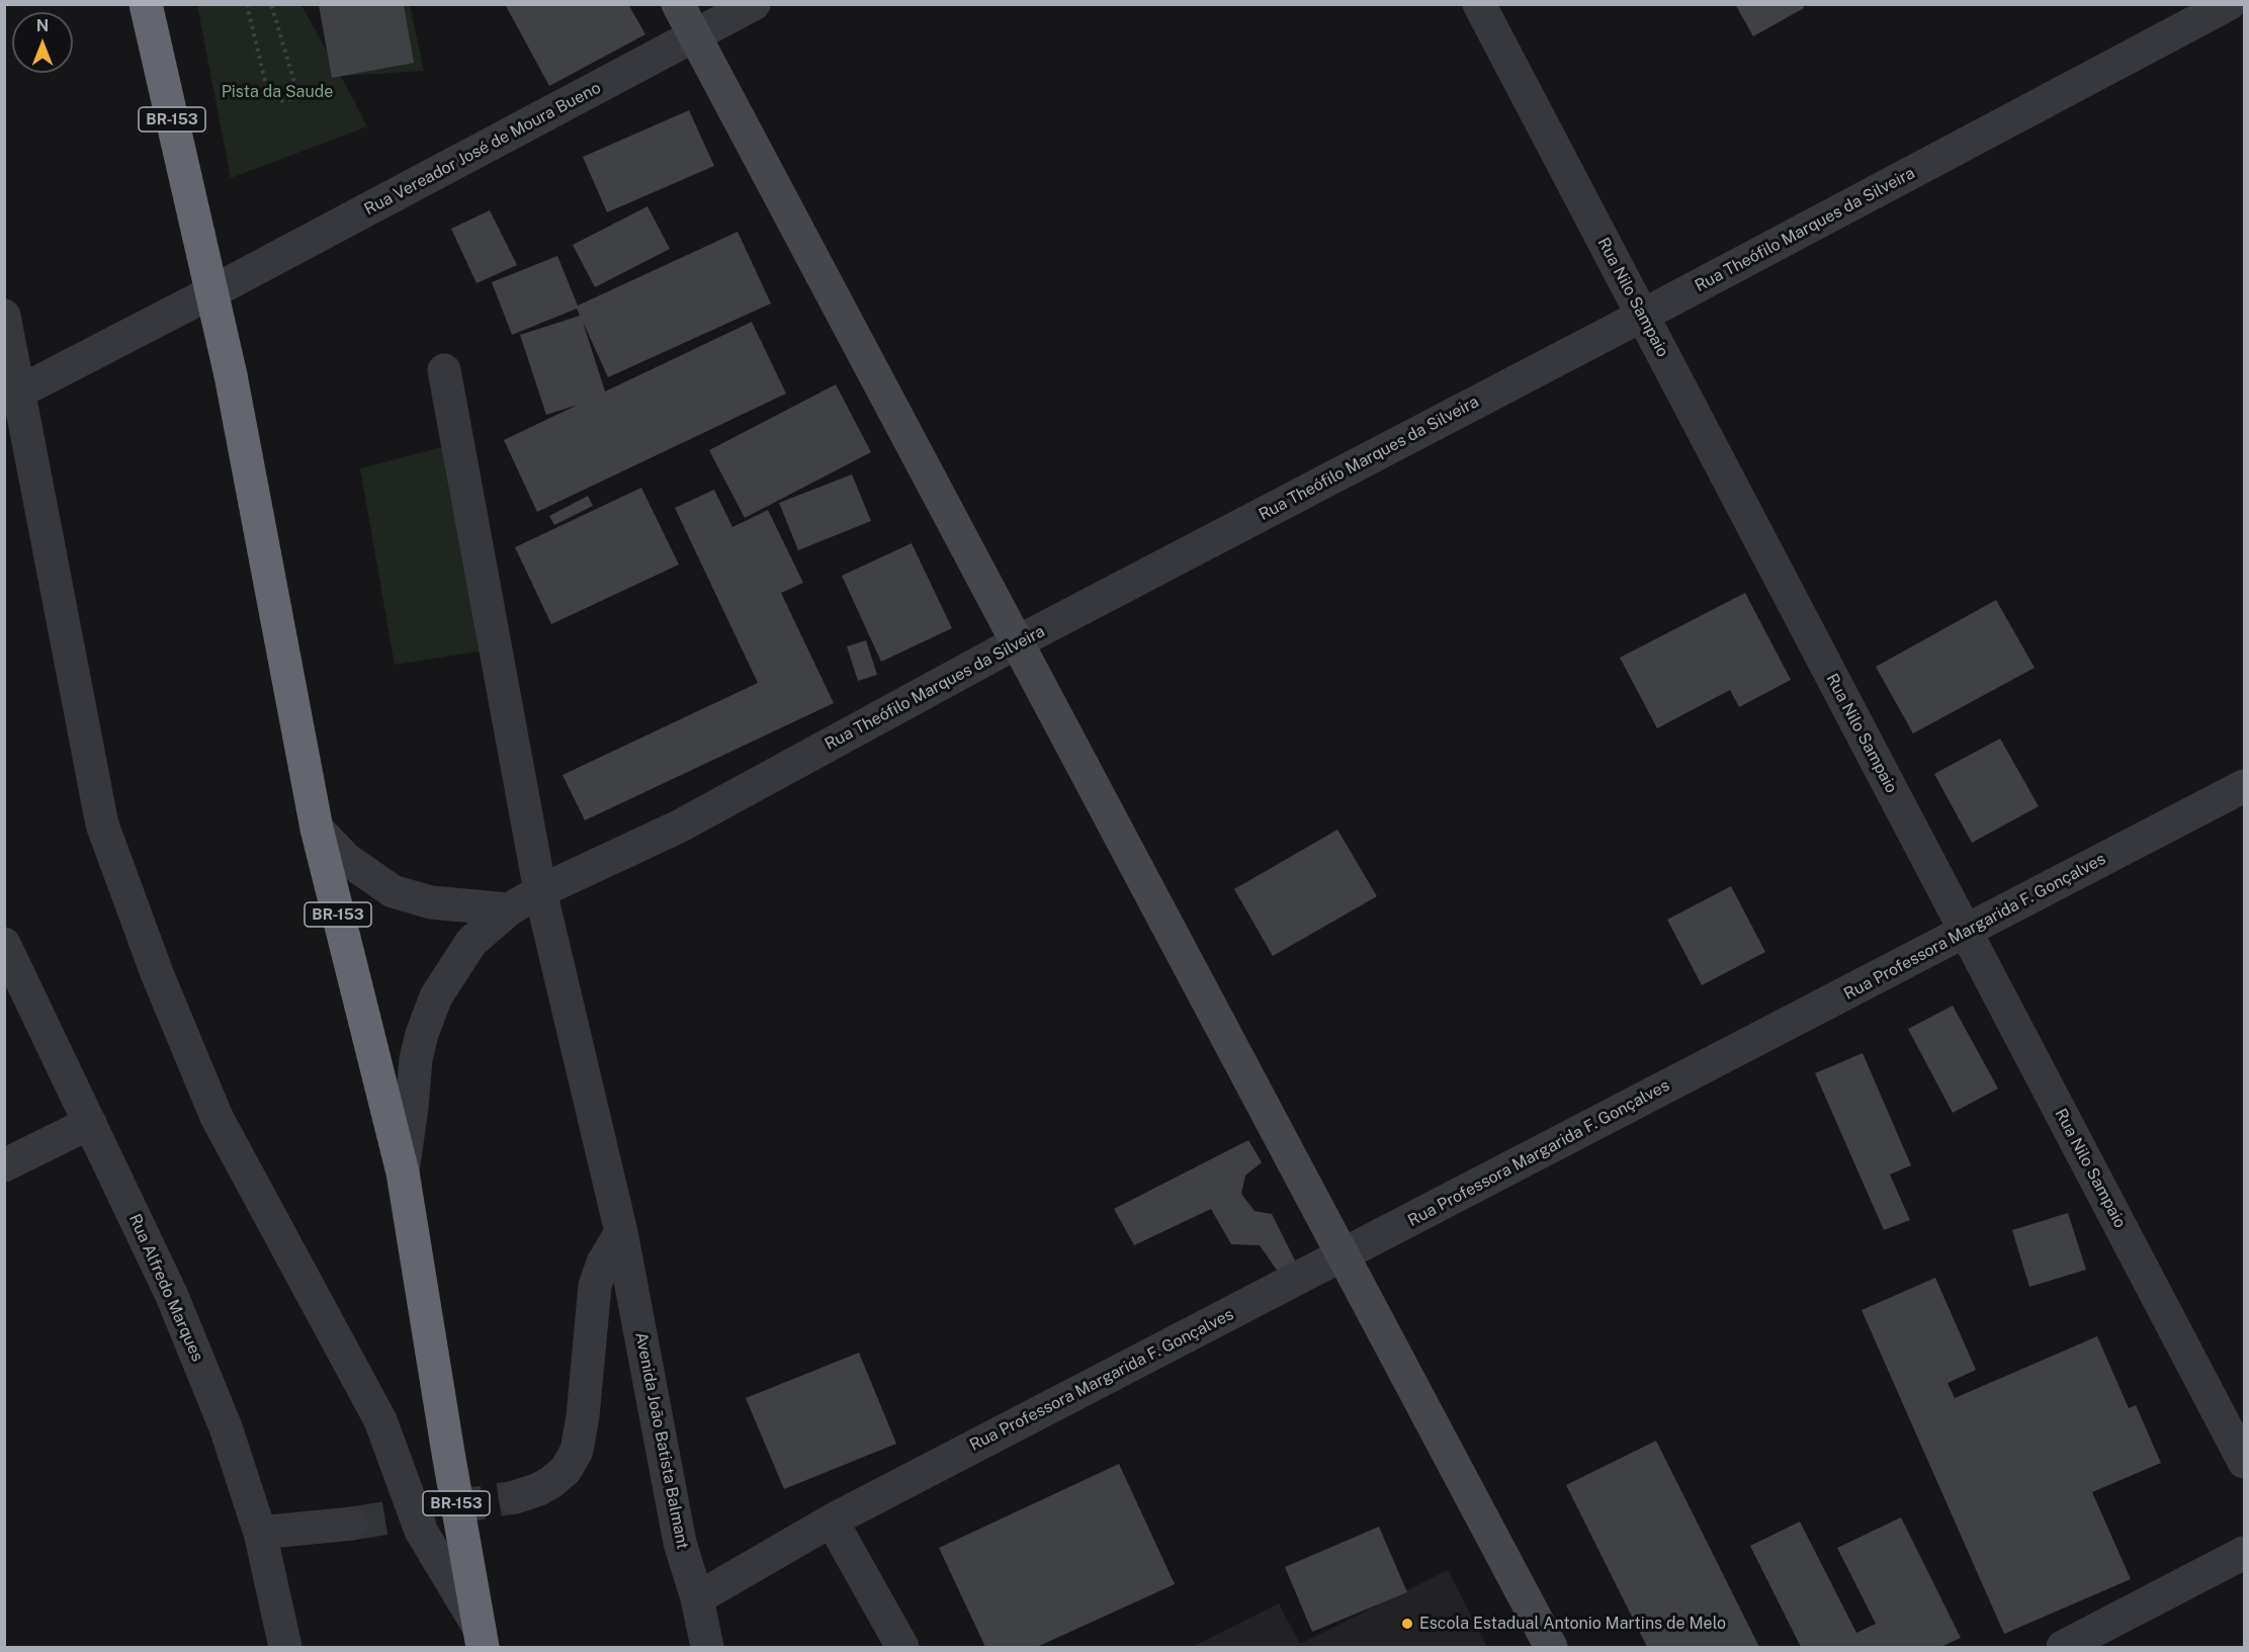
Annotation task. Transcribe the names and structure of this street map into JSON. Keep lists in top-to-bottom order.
{
  "streets": {
    "highway": ["BR-153"],
    "street": [
      "Rua Vereador José de Moura Bueno",
      "Rua Theófilo Marques da Silveira",
      "Rua Nilo Sampaio",
      "Rua Professora Margarida F. Gonçalves",
      "Rua Alfredo Marques",
      "Avenida João Batista Balmant"
    ]
  },
  "crossings": [
    ["BR-153", "Rua Theófilo Marques da Silveira"],
    ["Rua Theófilo Marques da Silveira", "Rua Nilo Sampaio"],
    ["Rua Theófilo Marques da Silveira", "Avenida João Batista Balmant"],
    ["Rua Nilo Sampaio", "Rua Professora Margarida F. Gonçalves"],
    ["Rua Professora Margarida F. Gonçalves", "Avenida João Batista Balmant"]
  ],
  "parks": ["Pista da Saude"],
  "places": ["Escola Estadual Antonio Martins de Melo"],
  "north": "top"
}
